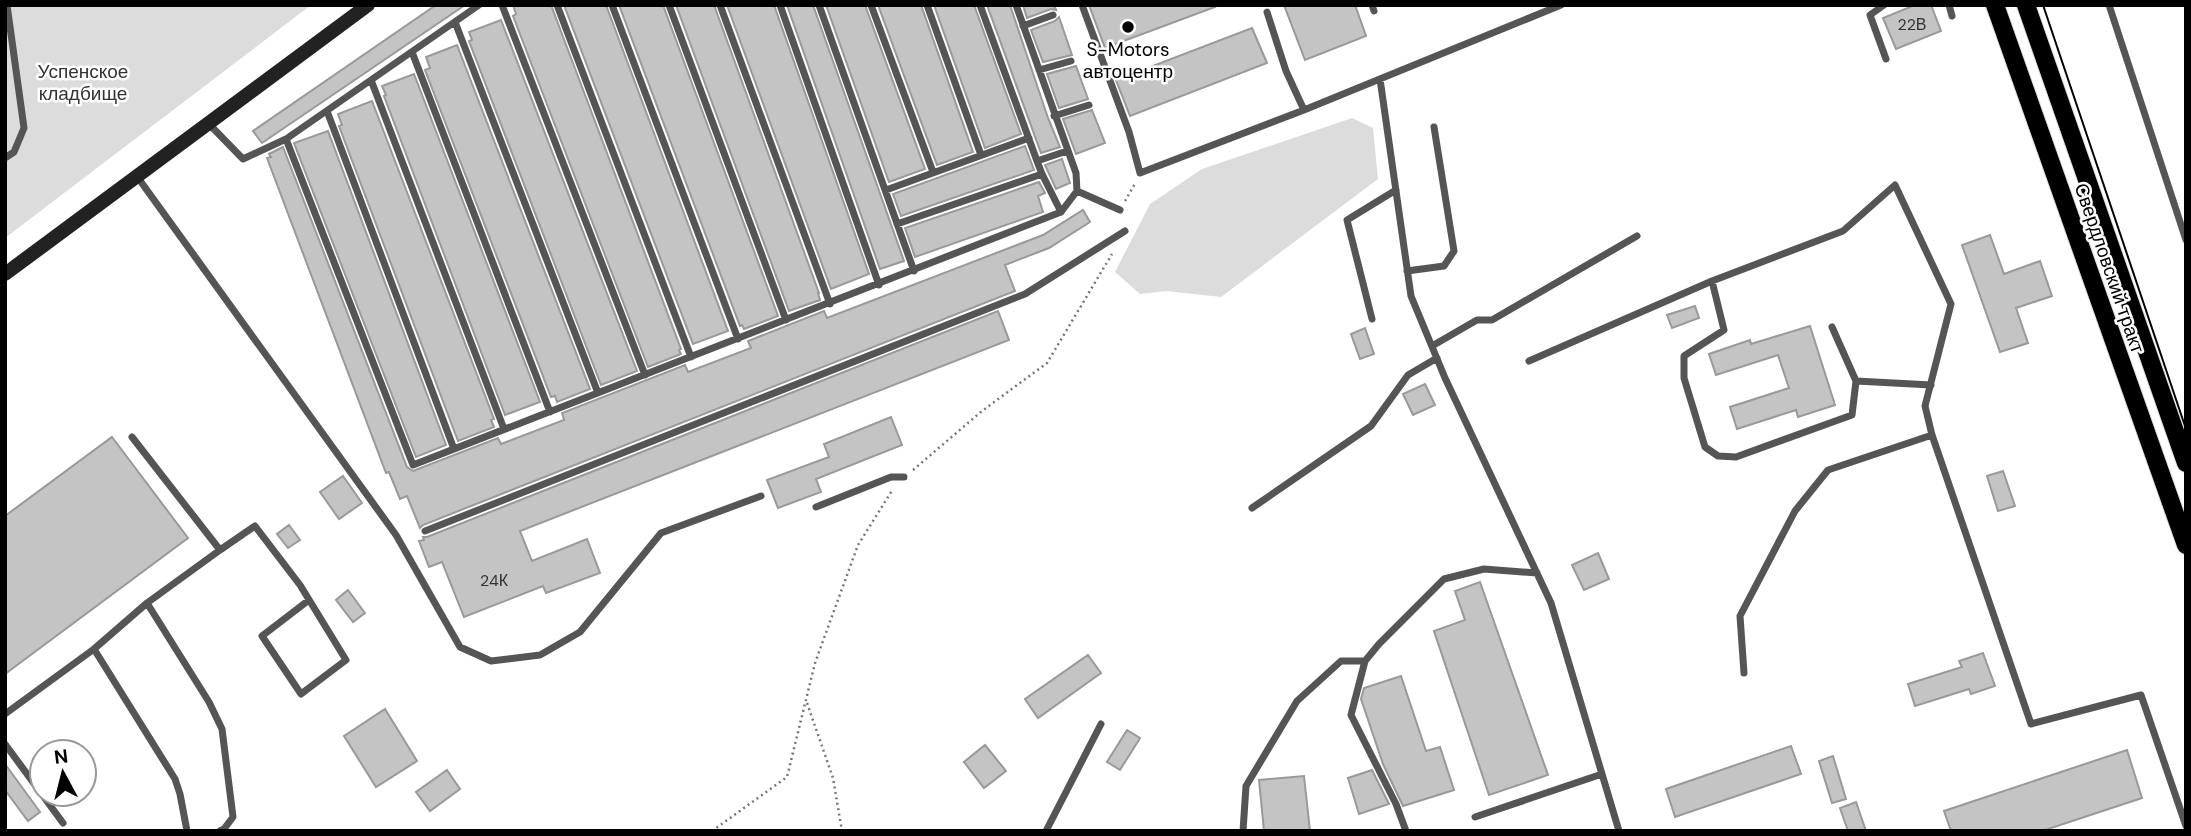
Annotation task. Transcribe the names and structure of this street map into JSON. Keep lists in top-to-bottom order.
{
  "streets": {
    "main road": ["Свердловский тракт"]
  },
  "parks": ["Успенское кладбище"],
  "places": ["S-Motors автоцентр"],
  "house_numbers": ["22В", "24К"],
  "north": "top"
}
